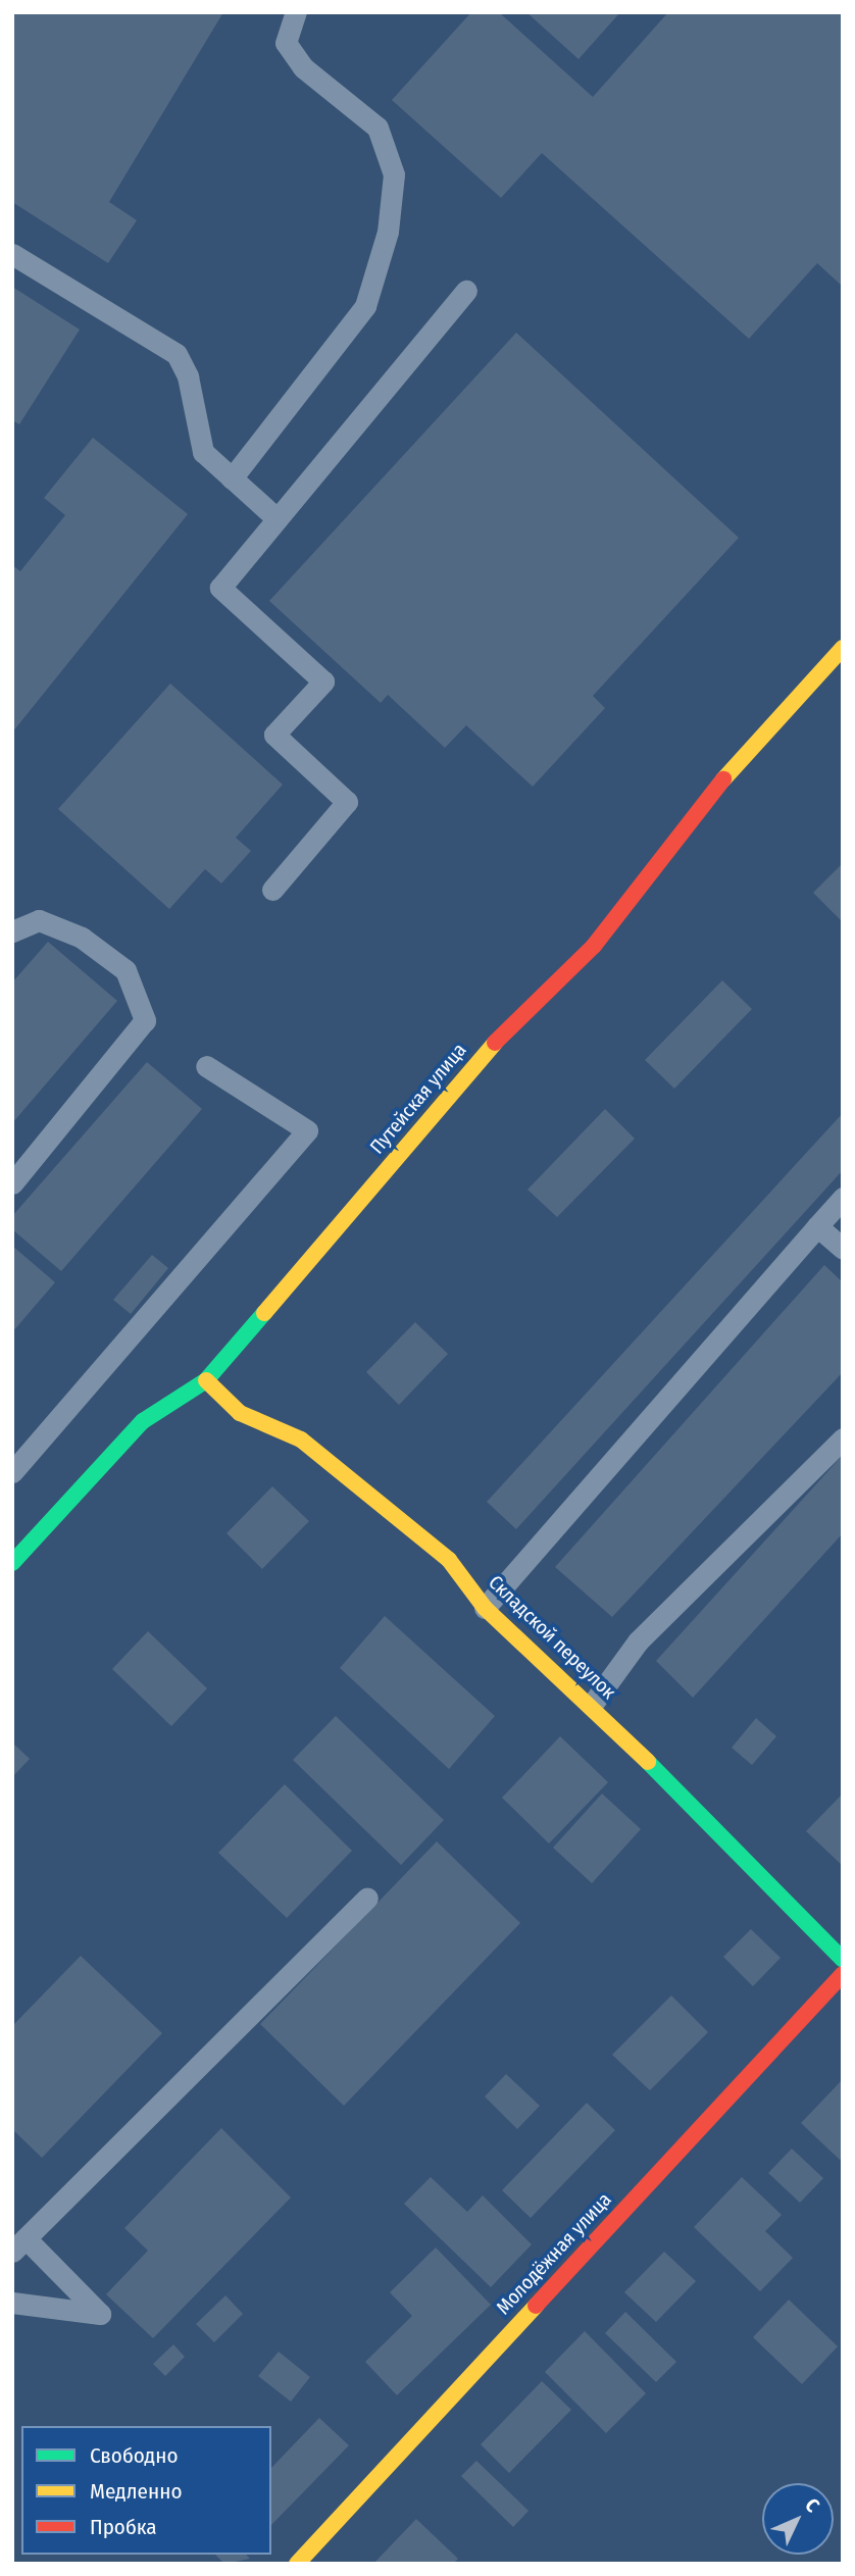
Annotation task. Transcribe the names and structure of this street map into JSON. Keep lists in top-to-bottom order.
{
  "streets": {
    "street": ["Путейская улица", "Складской переулок", "Молодёжная улица"]
  },
  "crossings": [
    ["Путейская улица", "Складской переулок"]
  ],
  "legend": ["Свободно", "Медленно", "Пробка"],
  "north": "top right"
}
